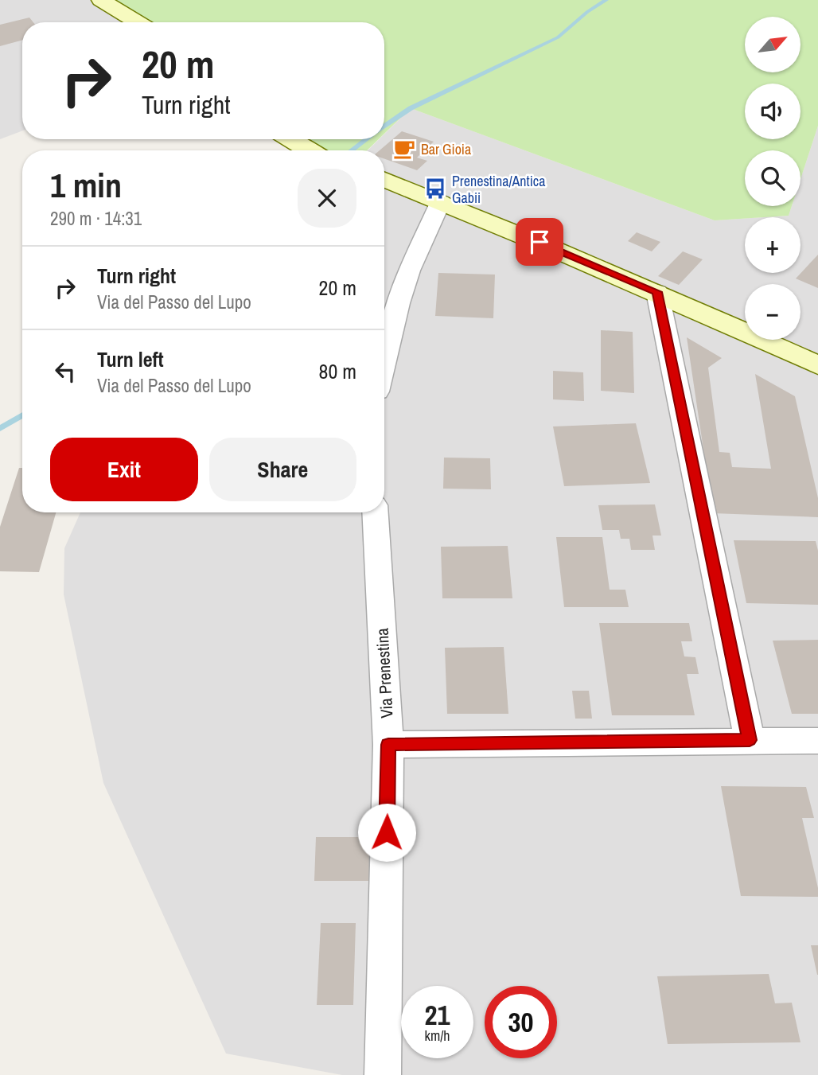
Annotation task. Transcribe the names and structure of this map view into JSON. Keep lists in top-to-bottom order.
{
  "streets": {
    "street": ["Via Prenestina"]
  },
  "places": {
    "cafe": ["Bar Gioia"],
    "bus stop": ["Prenestina/Antica Gabii"]
  },
  "north": "top right",
  "page": {
    "map_buttons": ["+", "−"],
    "turn": ["20 m", "Turn right"],
    "heading": ["1 min", "290 m · 14:31"],
    "list": [
      {
        "name": "Turn right",
        "note": "Via del Passo del Lupo",
        "value": "20 m"
      },
      {
        "name": "Turn left",
        "note": "Via del Passo del Lupo",
        "value": "80 m"
      }
    ],
    "buttons": ["Exit", "Share"],
    "speed": "21 km/h",
    "limit": "30"
  }
}
